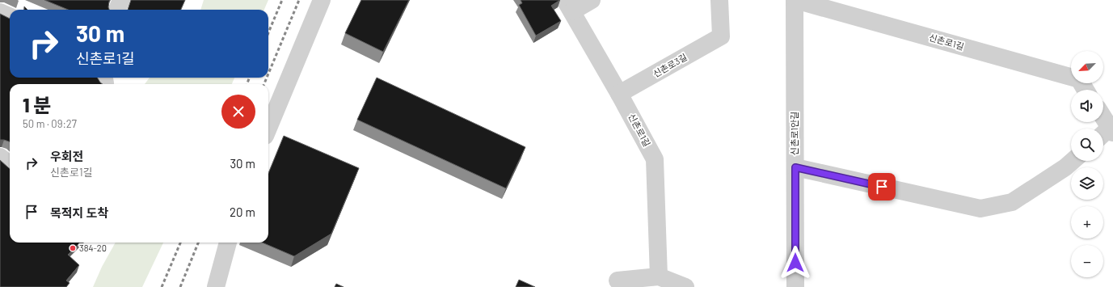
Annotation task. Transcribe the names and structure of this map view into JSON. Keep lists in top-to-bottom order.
{
  "streets": {
    "street": ["신촌로1길", "신촌로3길", "신촌로1안길"]
  },
  "crossings": [
    ["신촌로1길", "신촌로3길"],
    ["신촌로1길", "신촌로1안길"]
  ],
  "places": ["384-20"],
  "north": "bottom left",
  "page": {
    "turn": ["30 m", "신촌로1길"],
    "map_buttons": ["+", "−"],
    "heading": ["1 분", "50 m · 09:27"],
    "list": [
      {
        "name": "우회전",
        "note": "신촌로1길",
        "value": "30 m"
      },
      {
        "name": "목적지 도착",
        "value": "20 m"
      }
    ]
  }
}
